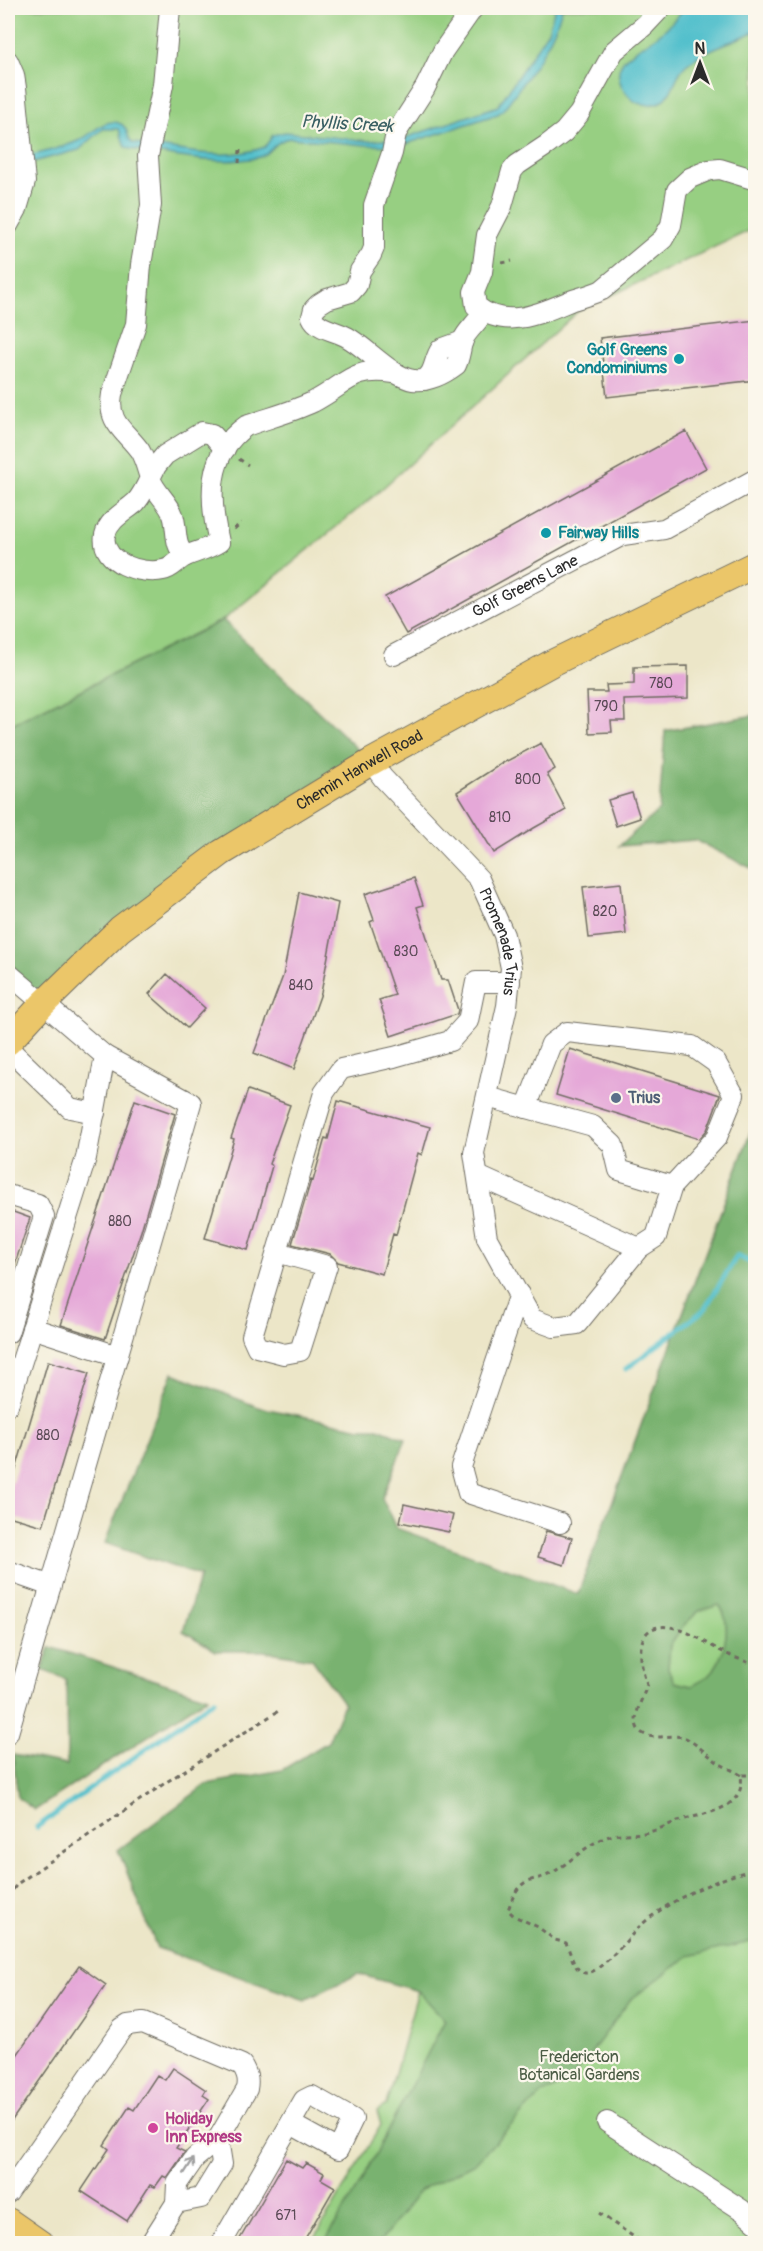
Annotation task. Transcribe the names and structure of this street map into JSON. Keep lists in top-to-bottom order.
{
  "streets": {
    "main road": ["Chemin Hanwell Road"],
    "street": ["Golf Greens Lane", "Promenade Trius"]
  },
  "crossings": [
    ["Chemin Hanwell Road", "Promenade Trius"]
  ],
  "water": ["Phyllis Creek"],
  "parks": ["Fredericton Botanical Gardens"],
  "places": [
    "Golf Greens Condominiums",
    "Fairway Hills",
    "Trius",
    "Holiday Inn Express"
  ],
  "house_numbers": [
    "780",
    "790",
    "800",
    "810",
    "820",
    "830",
    "840",
    "880",
    "880",
    "671"
  ],
  "north": "top"
}
